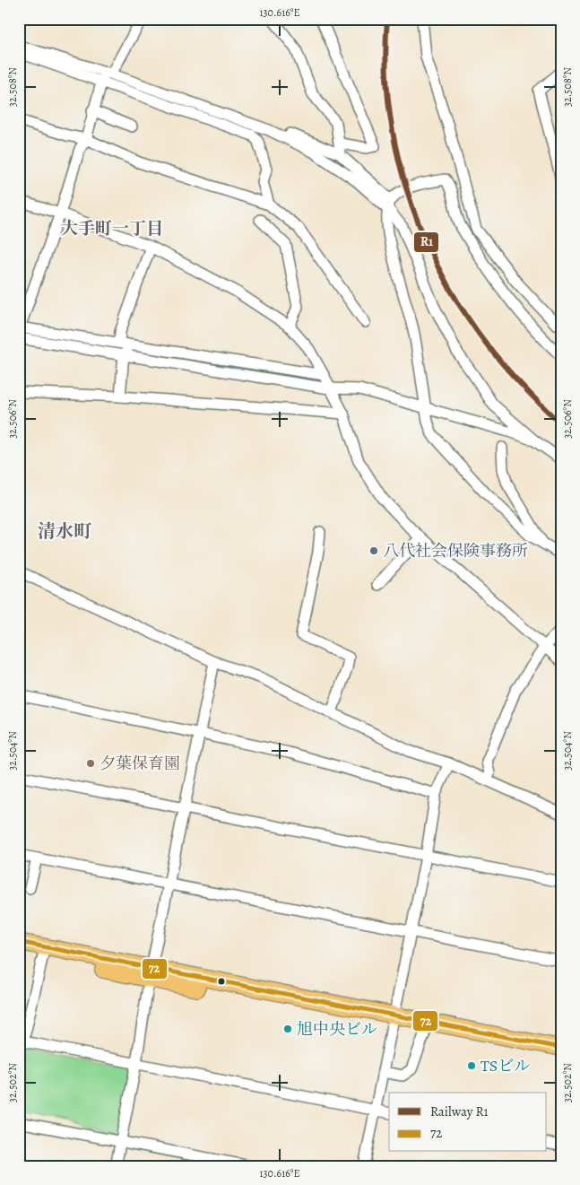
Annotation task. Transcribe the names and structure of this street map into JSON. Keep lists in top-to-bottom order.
{
  "districts": ["大手町一丁目", "清水町"],
  "places": [
    "八代社会保険事務所",
    "夕葉保育園",
    "旭中央ビル",
    "TSビル"
  ],
  "lines": ["rail line R1", "transit line 72"],
  "legend": ["Railway R1", "72"],
  "coordinates": [
    "130.616°E",
    "32.508°N",
    "32.506°N",
    "32.504°N",
    "32.502°N"
  ]
}
